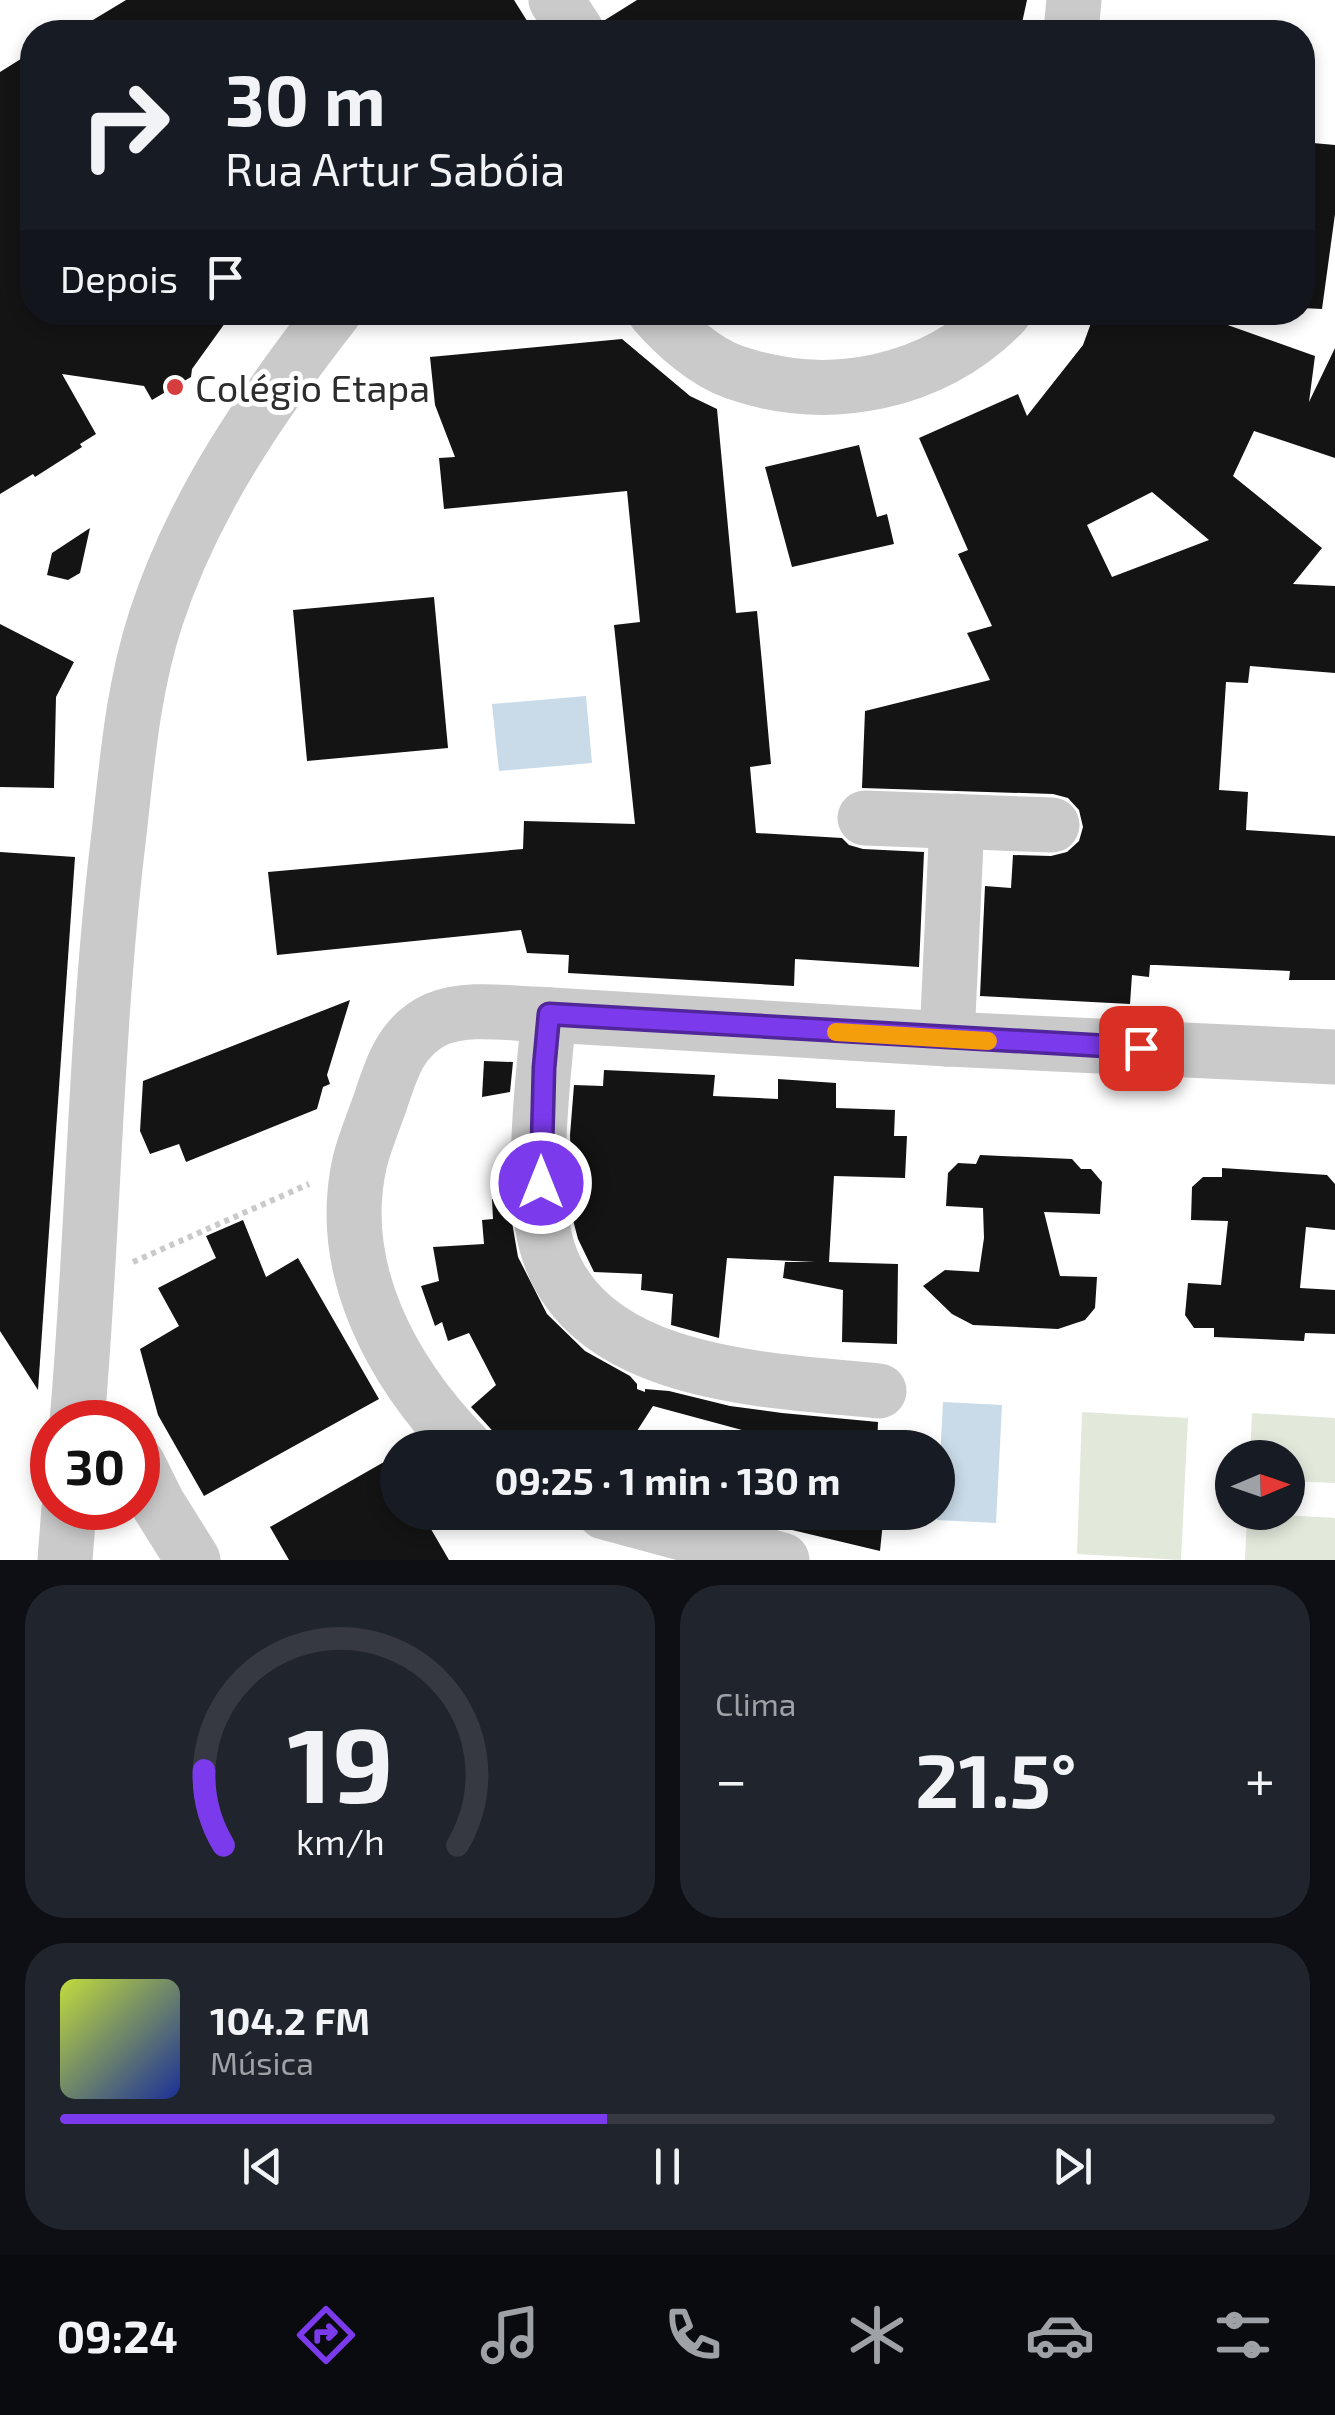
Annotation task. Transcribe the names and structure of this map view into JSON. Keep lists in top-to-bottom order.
{
  "places": ["Colégio Etapa"],
  "north": "right",
  "page": {
    "turn": ["30 m", "Rua Artur Sabóia"],
    "then": "Depois",
    "limit": "30",
    "trip": "09:25 · 1 min · 130 m",
    "tile": "Clima",
    "heat": ["−", "21.5°", "+"],
    "song": ["104.2 FM", "Música"],
    "tabs": "09:24",
    "gauge": ["19", "km/h"]
  }
}
